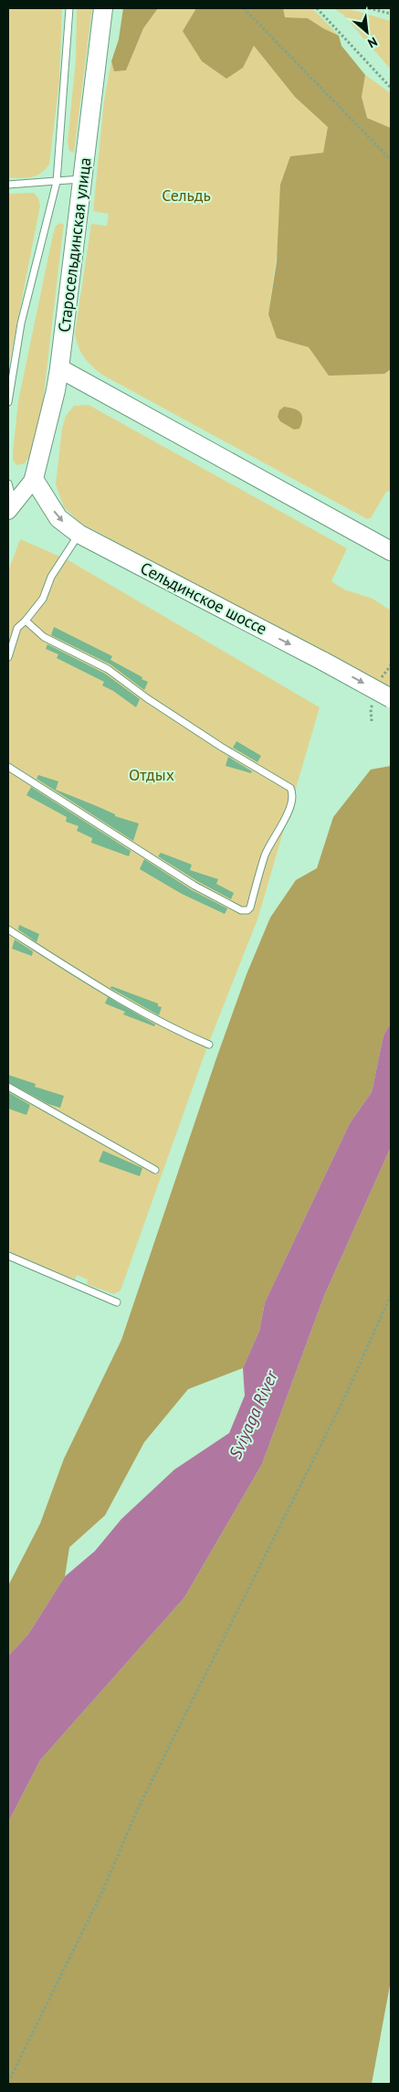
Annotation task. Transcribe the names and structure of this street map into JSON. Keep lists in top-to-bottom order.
{
  "streets": {
    "main road": ["Старосельдинская улица", "Сельдинское шоссе"]
  },
  "crossings": [
    ["Старосельдинская улица", "Сельдинское шоссе"]
  ],
  "water": ["Sviyaga River"],
  "parks": ["Сельдь", "Отдых"],
  "north": "bottom right"
}
